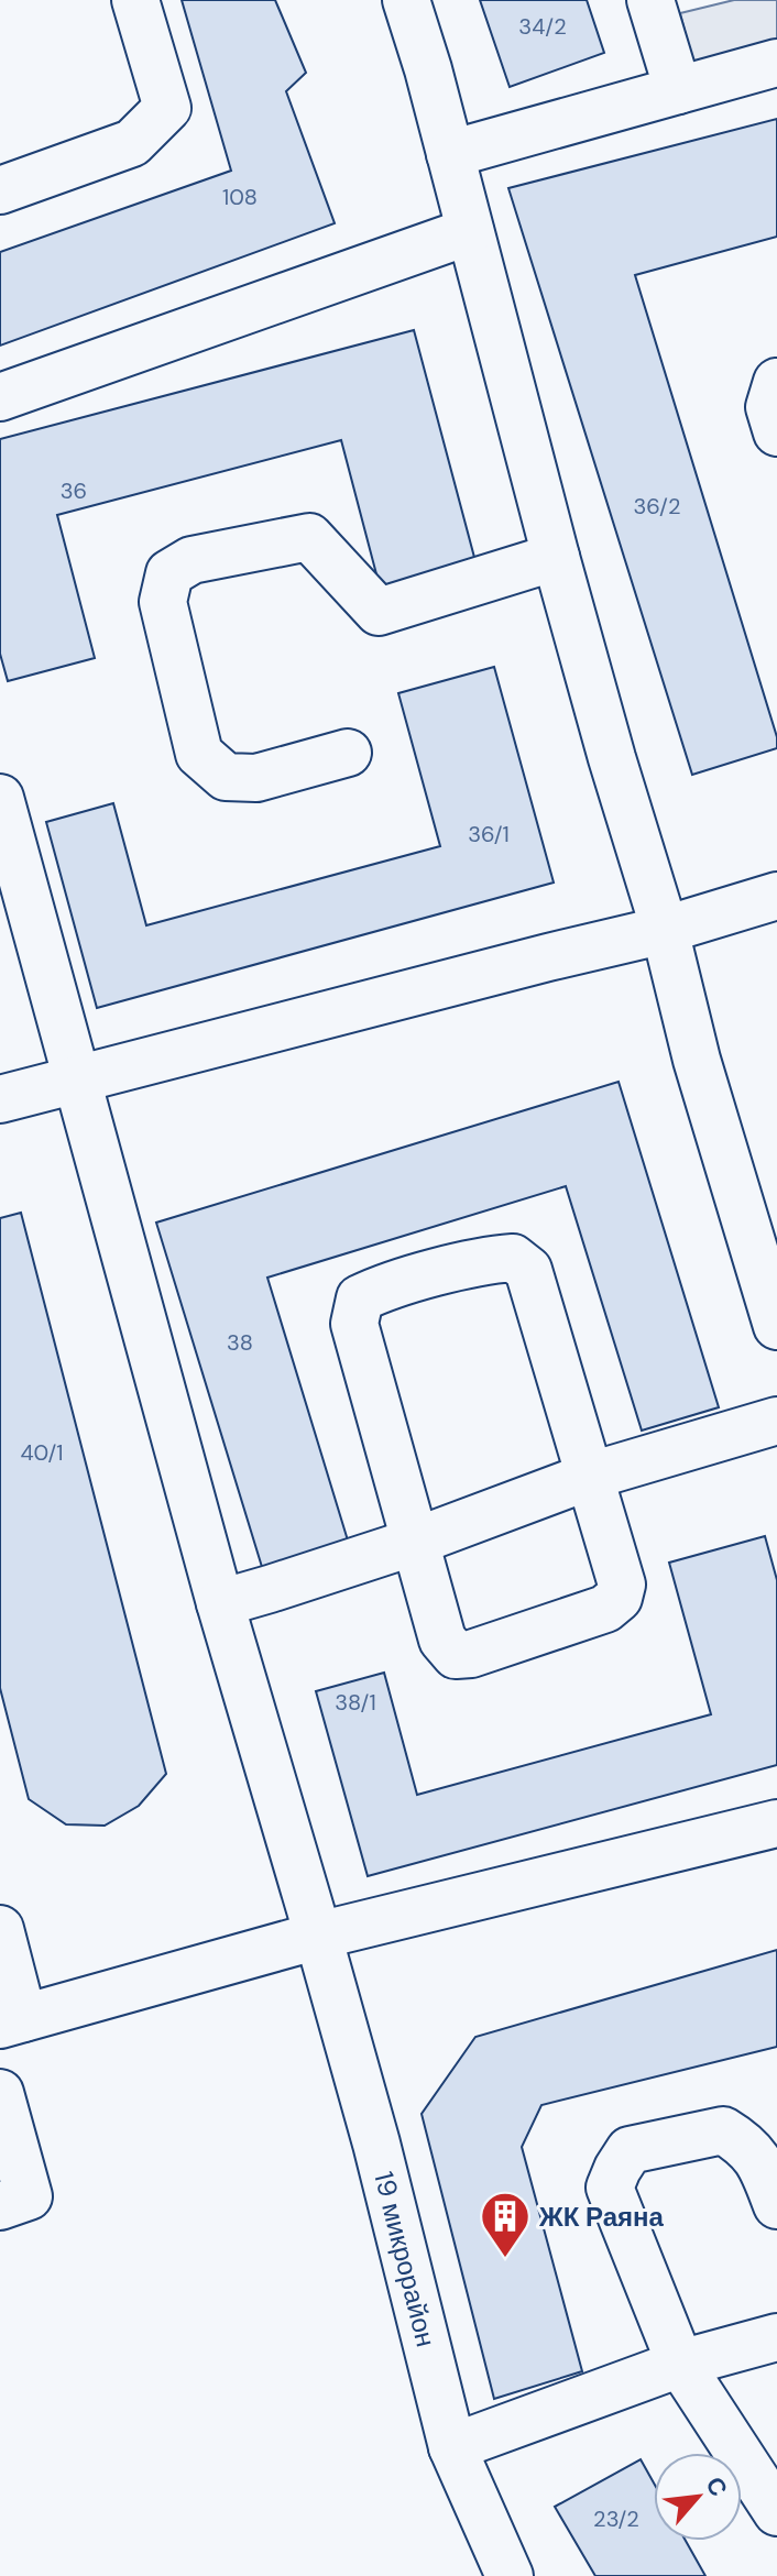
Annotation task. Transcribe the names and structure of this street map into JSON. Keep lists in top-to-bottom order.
{
  "streets": {
    "street": ["19 микрорайон"]
  },
  "places": {
    "building": ["ЖК Раяна"]
  },
  "house_numbers": [
    "34/2",
    "108",
    "36",
    "36/2",
    "36/1",
    "38",
    "40/1",
    "38/1",
    "23/2"
  ],
  "north": "top right"
}
